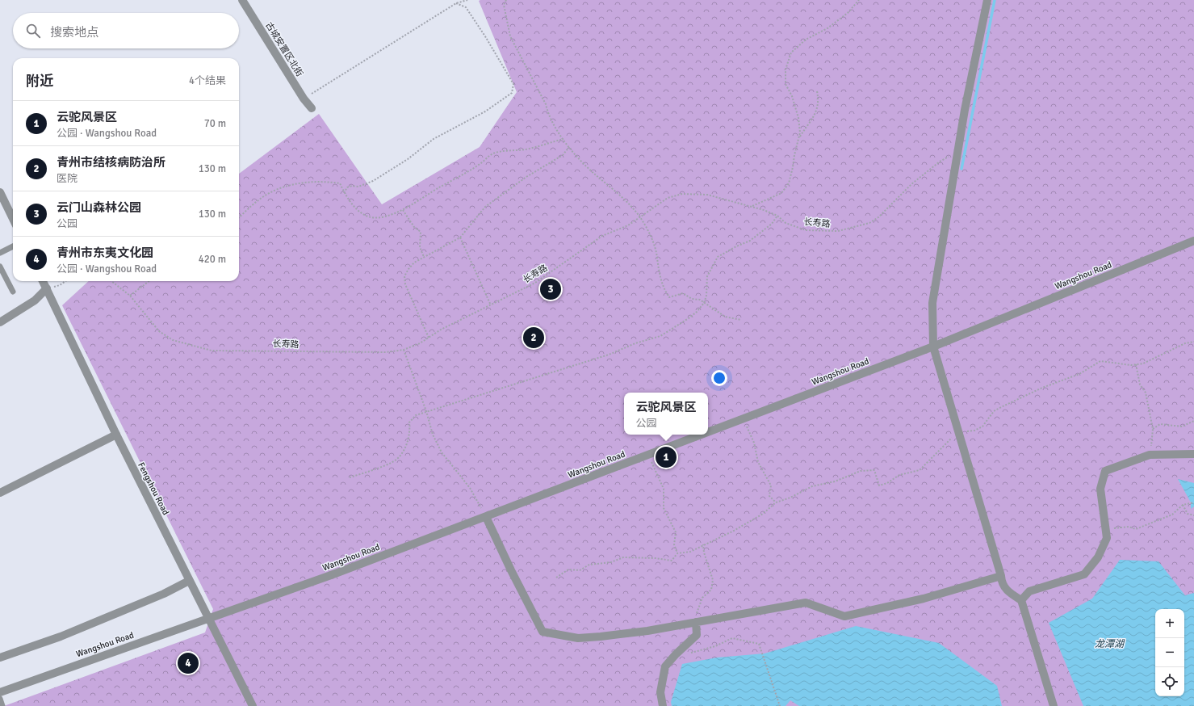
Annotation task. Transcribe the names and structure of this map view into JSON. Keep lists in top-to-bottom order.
{
  "streets": {
    "street": ["古城安置区北街", "Wangshou Road", "Fengshou Road"],
    "path": ["长寿路"]
  },
  "crossings": [
    ["Wangshou Road", "Fengshou Road"]
  ],
  "water": ["龙潭湖"],
  "page": {
    "search": "搜索地点",
    "heading": ["附近", "4个结果"],
    "list": [
      {
        "mark": "1",
        "name": "云驼风景区",
        "note": "公园 · Wangshou Road",
        "value": "70 m"
      },
      {
        "mark": "2",
        "name": "青州市结核病防治所",
        "note": "医院",
        "value": "130 m"
      },
      {
        "mark": "3",
        "name": "云门山森林公园",
        "note": "公园",
        "value": "130 m"
      },
      {
        "mark": "4",
        "name": "青州市东夷文化园",
        "note": "公园 · Wangshou Road",
        "value": "420 m"
      }
    ],
    "pins": [
      "3",
      "2",
      "1",
      "4"
    ],
    "popup": ["云驼风景区", "公园"],
    "map_buttons": ["+", "−"]
  }
}
